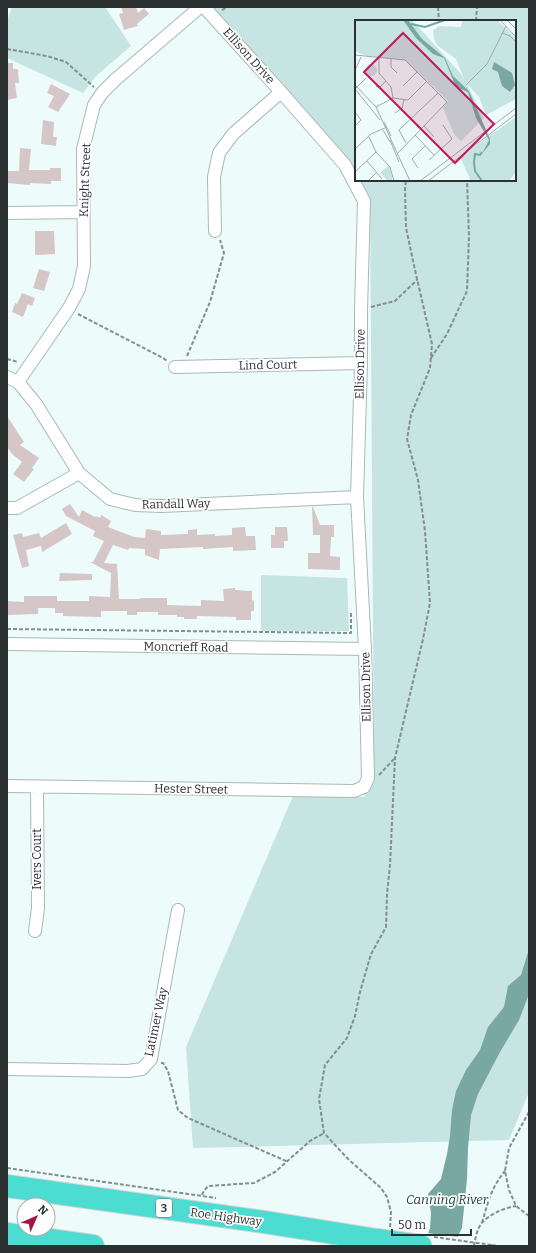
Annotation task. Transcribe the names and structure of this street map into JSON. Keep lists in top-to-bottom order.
{
  "streets": {
    "highway": ["3", "Roe Highway"],
    "street": [
      "Ellison Drive",
      "Knight Street",
      "Lind Court",
      "Randall Way",
      "Moncrieff Road",
      "Hester Street",
      "Ivers Court",
      "Latimer Way"
    ]
  },
  "crossings": [
    ["Ellison Drive", "Lind Court"],
    ["Ellison Drive", "Randall Way"],
    ["Ellison Drive", "Moncrieff Road"],
    ["Ellison Drive", "Hester Street"],
    ["Knight Street", "Randall Way"],
    ["Hester Street", "Ivers Court"]
  ],
  "water": ["Canning River"],
  "scale_bar": "50 m",
  "north": "top right"
}
